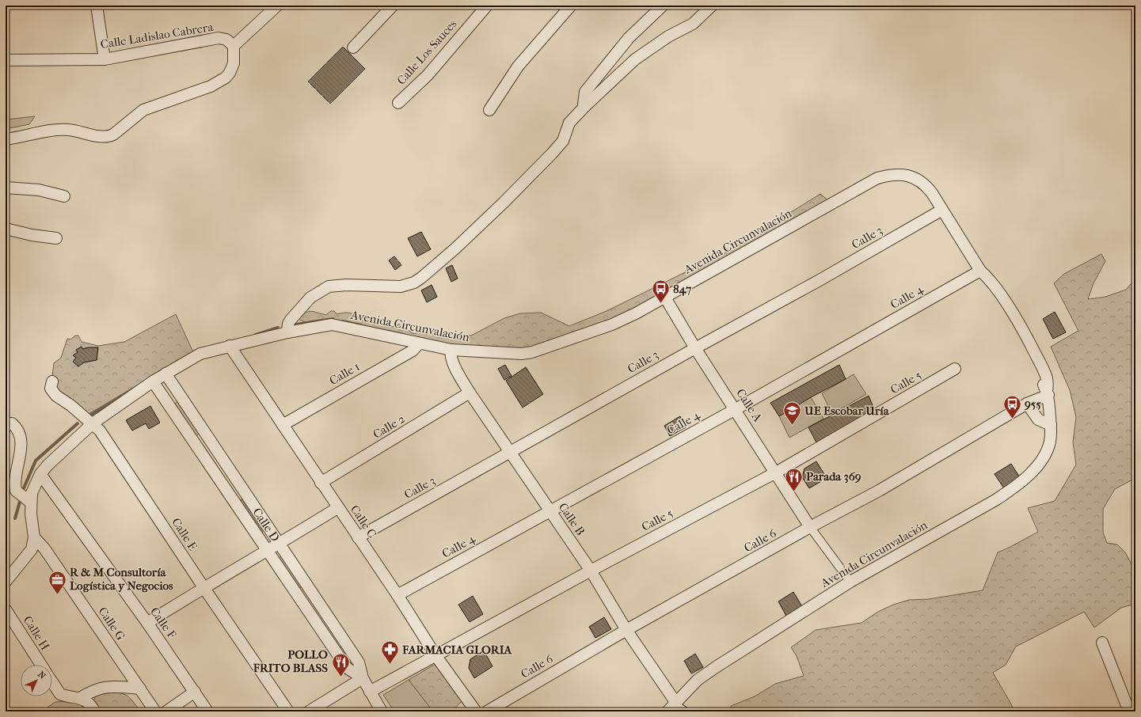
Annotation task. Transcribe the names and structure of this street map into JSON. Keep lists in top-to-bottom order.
{
  "streets": {
    "street": [
      "Calle Ladislao Cabrera",
      "Calle Los Sauces",
      "Calle 3",
      "Avenida Circunvalación",
      "Calle 4",
      "Calle 1",
      "Calle 5",
      "Calle A",
      "Calle 2",
      "Calle B",
      "Calle C",
      "Calle D",
      "Calle E",
      "Calle 6",
      "Calle F",
      "Calle G",
      "Calle H"
    ]
  },
  "crossings": [
    ["Calle 3", "Avenida Circunvalación"],
    ["Calle 3", "Calle A"],
    ["Calle 3", "Calle B"],
    ["Calle 3", "Calle C"],
    ["Avenida Circunvalación", "Calle 4"],
    ["Avenida Circunvalación", "Calle 1"],
    ["Avenida Circunvalación", "Calle A"],
    ["Avenida Circunvalación", "Calle B"],
    ["Avenida Circunvalación", "Calle C"],
    ["Avenida Circunvalación", "Calle D"],
    ["Avenida Circunvalación", "Calle E"],
    ["Avenida Circunvalación", "Calle 6"],
    ["Avenida Circunvalación", "Calle F"],
    ["Avenida Circunvalación", "Calle G"],
    ["Calle 4", "Calle A"],
    ["Calle 4", "Calle B"],
    ["Calle 4", "Calle C"],
    ["Calle 1", "Calle C"],
    ["Calle 5", "Calle A"],
    ["Calle 5", "Calle B"],
    ["Calle 5", "Calle C"],
    ["Calle 5", "Calle D"],
    ["Calle A", "Calle 6"],
    ["Calle 2", "Calle B"],
    ["Calle 2", "Calle C"],
    ["Calle B", "Calle 6"]
  ],
  "places": {
    "bus stop": ["847", "955"],
    "school or university": ["UE Escobar Uría"],
    "restaurant": ["Parada 369", "POLLO FRITO BLASS"],
    "office": ["R & M Consultoría Logística y Negocios"],
    "pharmacy": ["FARMACIA GLORIA"]
  },
  "north": "top right"
}
